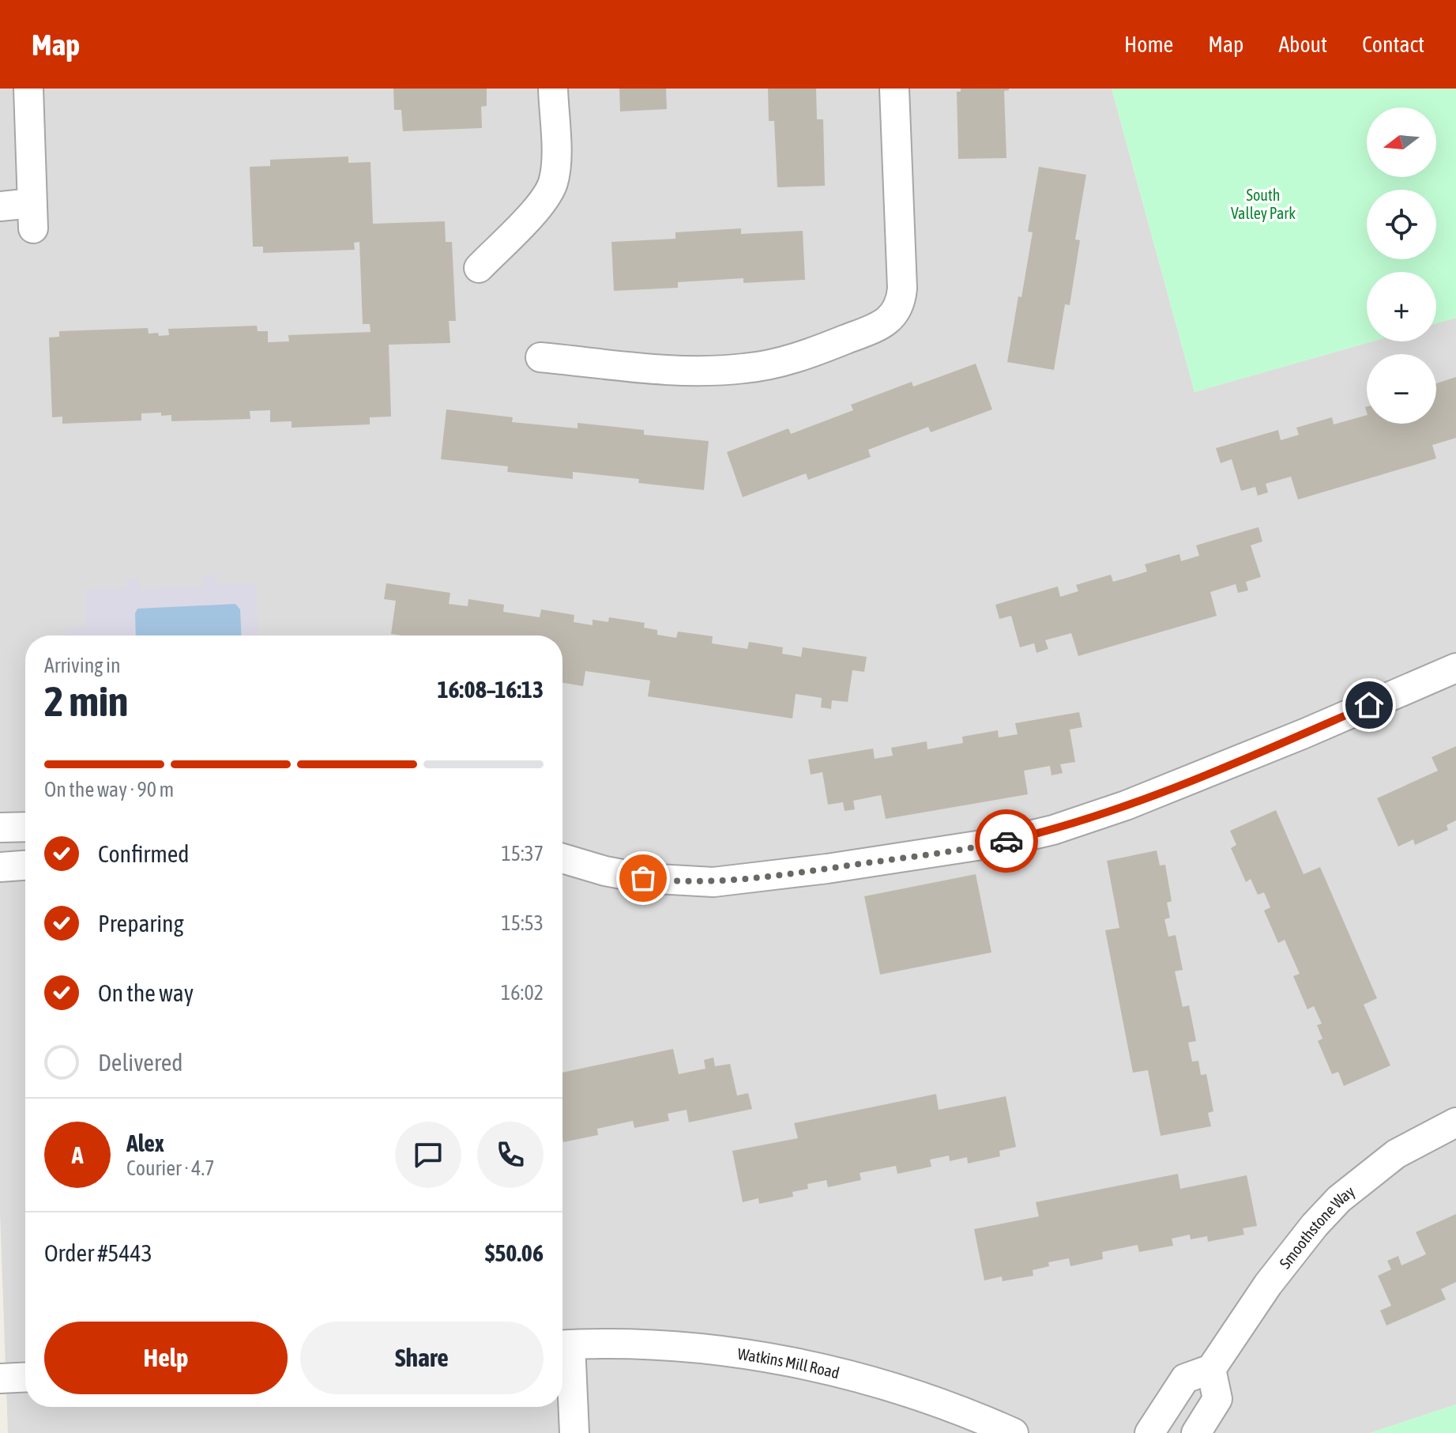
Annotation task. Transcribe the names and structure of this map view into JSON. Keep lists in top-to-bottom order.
{
  "streets": {
    "street": ["Smoothstone Way", "Watkins Mill Road"]
  },
  "parks": ["South Valley Park"],
  "north": "left",
  "page": {
    "header": "Map",
    "nav": [
      "Home",
      "Map",
      "About",
      "Contact"
    ],
    "map_buttons": ["+", "−"],
    "heading": ["2 min", "Arriving in", "16:08–16:13"],
    "panel": [
      "Alex",
      "Courier · 4.7",
      "Order #5443",
      "$50.06"
    ],
    "bar": "On the way · 90 m",
    "list": [
      ["Confirmed", "15:37"],
      ["Preparing", "15:53"],
      ["On the way", "16:02"],
      "Delivered"
    ],
    "round": "A",
    "buttons": ["Help", "Share"]
  }
}
